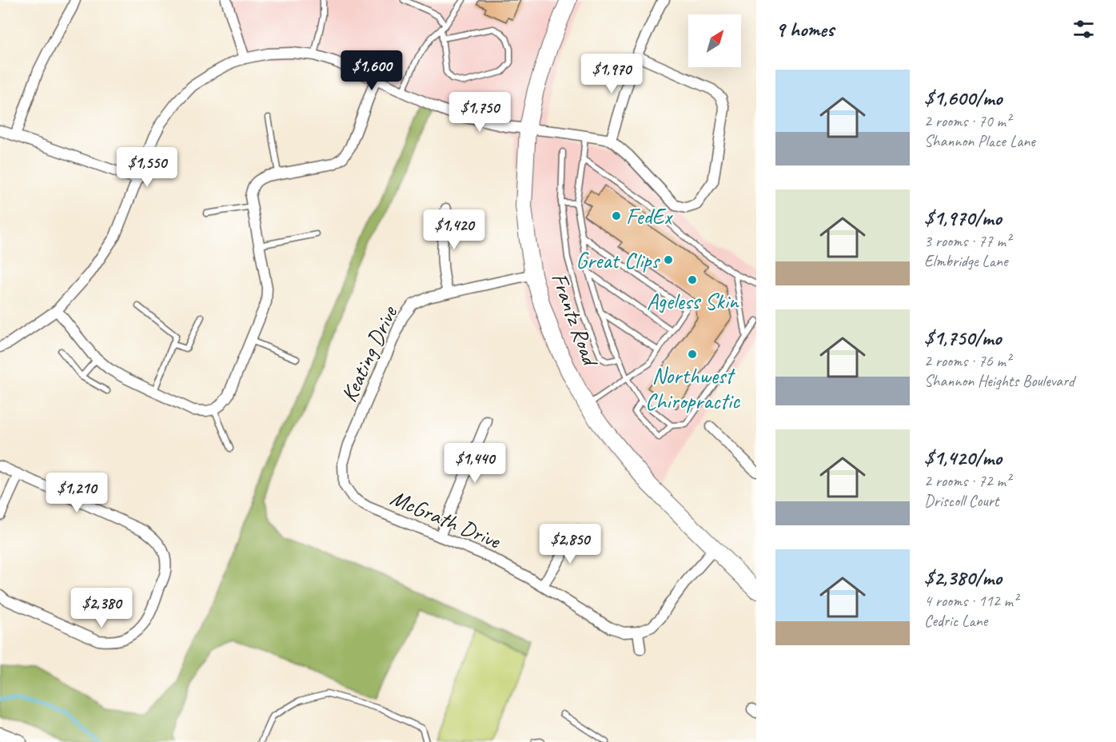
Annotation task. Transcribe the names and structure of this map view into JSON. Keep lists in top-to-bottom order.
{
  "streets": {
    "main road": ["Frantz Road"],
    "street": ["Keating Drive", "McGrath Drive"]
  },
  "crossings": [
    ["Frantz Road", "Keating Drive"],
    ["Keating Drive", "McGrath Drive"]
  ],
  "places": [
    "FedEx",
    "Great Clips",
    "Ageless Skin",
    "Northwest Chiropractic"
  ],
  "north": "top right",
  "page": {
    "heading": "9 homes",
    "price": [
      "$1,600",
      "$1,970",
      "$1,750",
      "$1,550",
      "$1,420",
      "$1,440",
      "$1,210",
      "$2,850",
      "$2,380"
    ],
    "list": [
      {
        "name": "$1,600/mo",
        "note": "2 rooms · 70 m² · Shannon Place Lane"
      },
      {
        "name": "$1,970/mo",
        "note": "3 rooms · 77 m² · Elmbridge Lane"
      },
      {
        "name": "$1,750/mo",
        "note": "2 rooms · 76 m² · Shannon Heights Boulevard"
      },
      {
        "name": "$1,420/mo",
        "note": "2 rooms · 72 m² · Driscoll Court"
      },
      {
        "name": "$2,380/mo",
        "note": "4 rooms · 112 m² · Cedric Lane"
      }
    ]
  }
}
